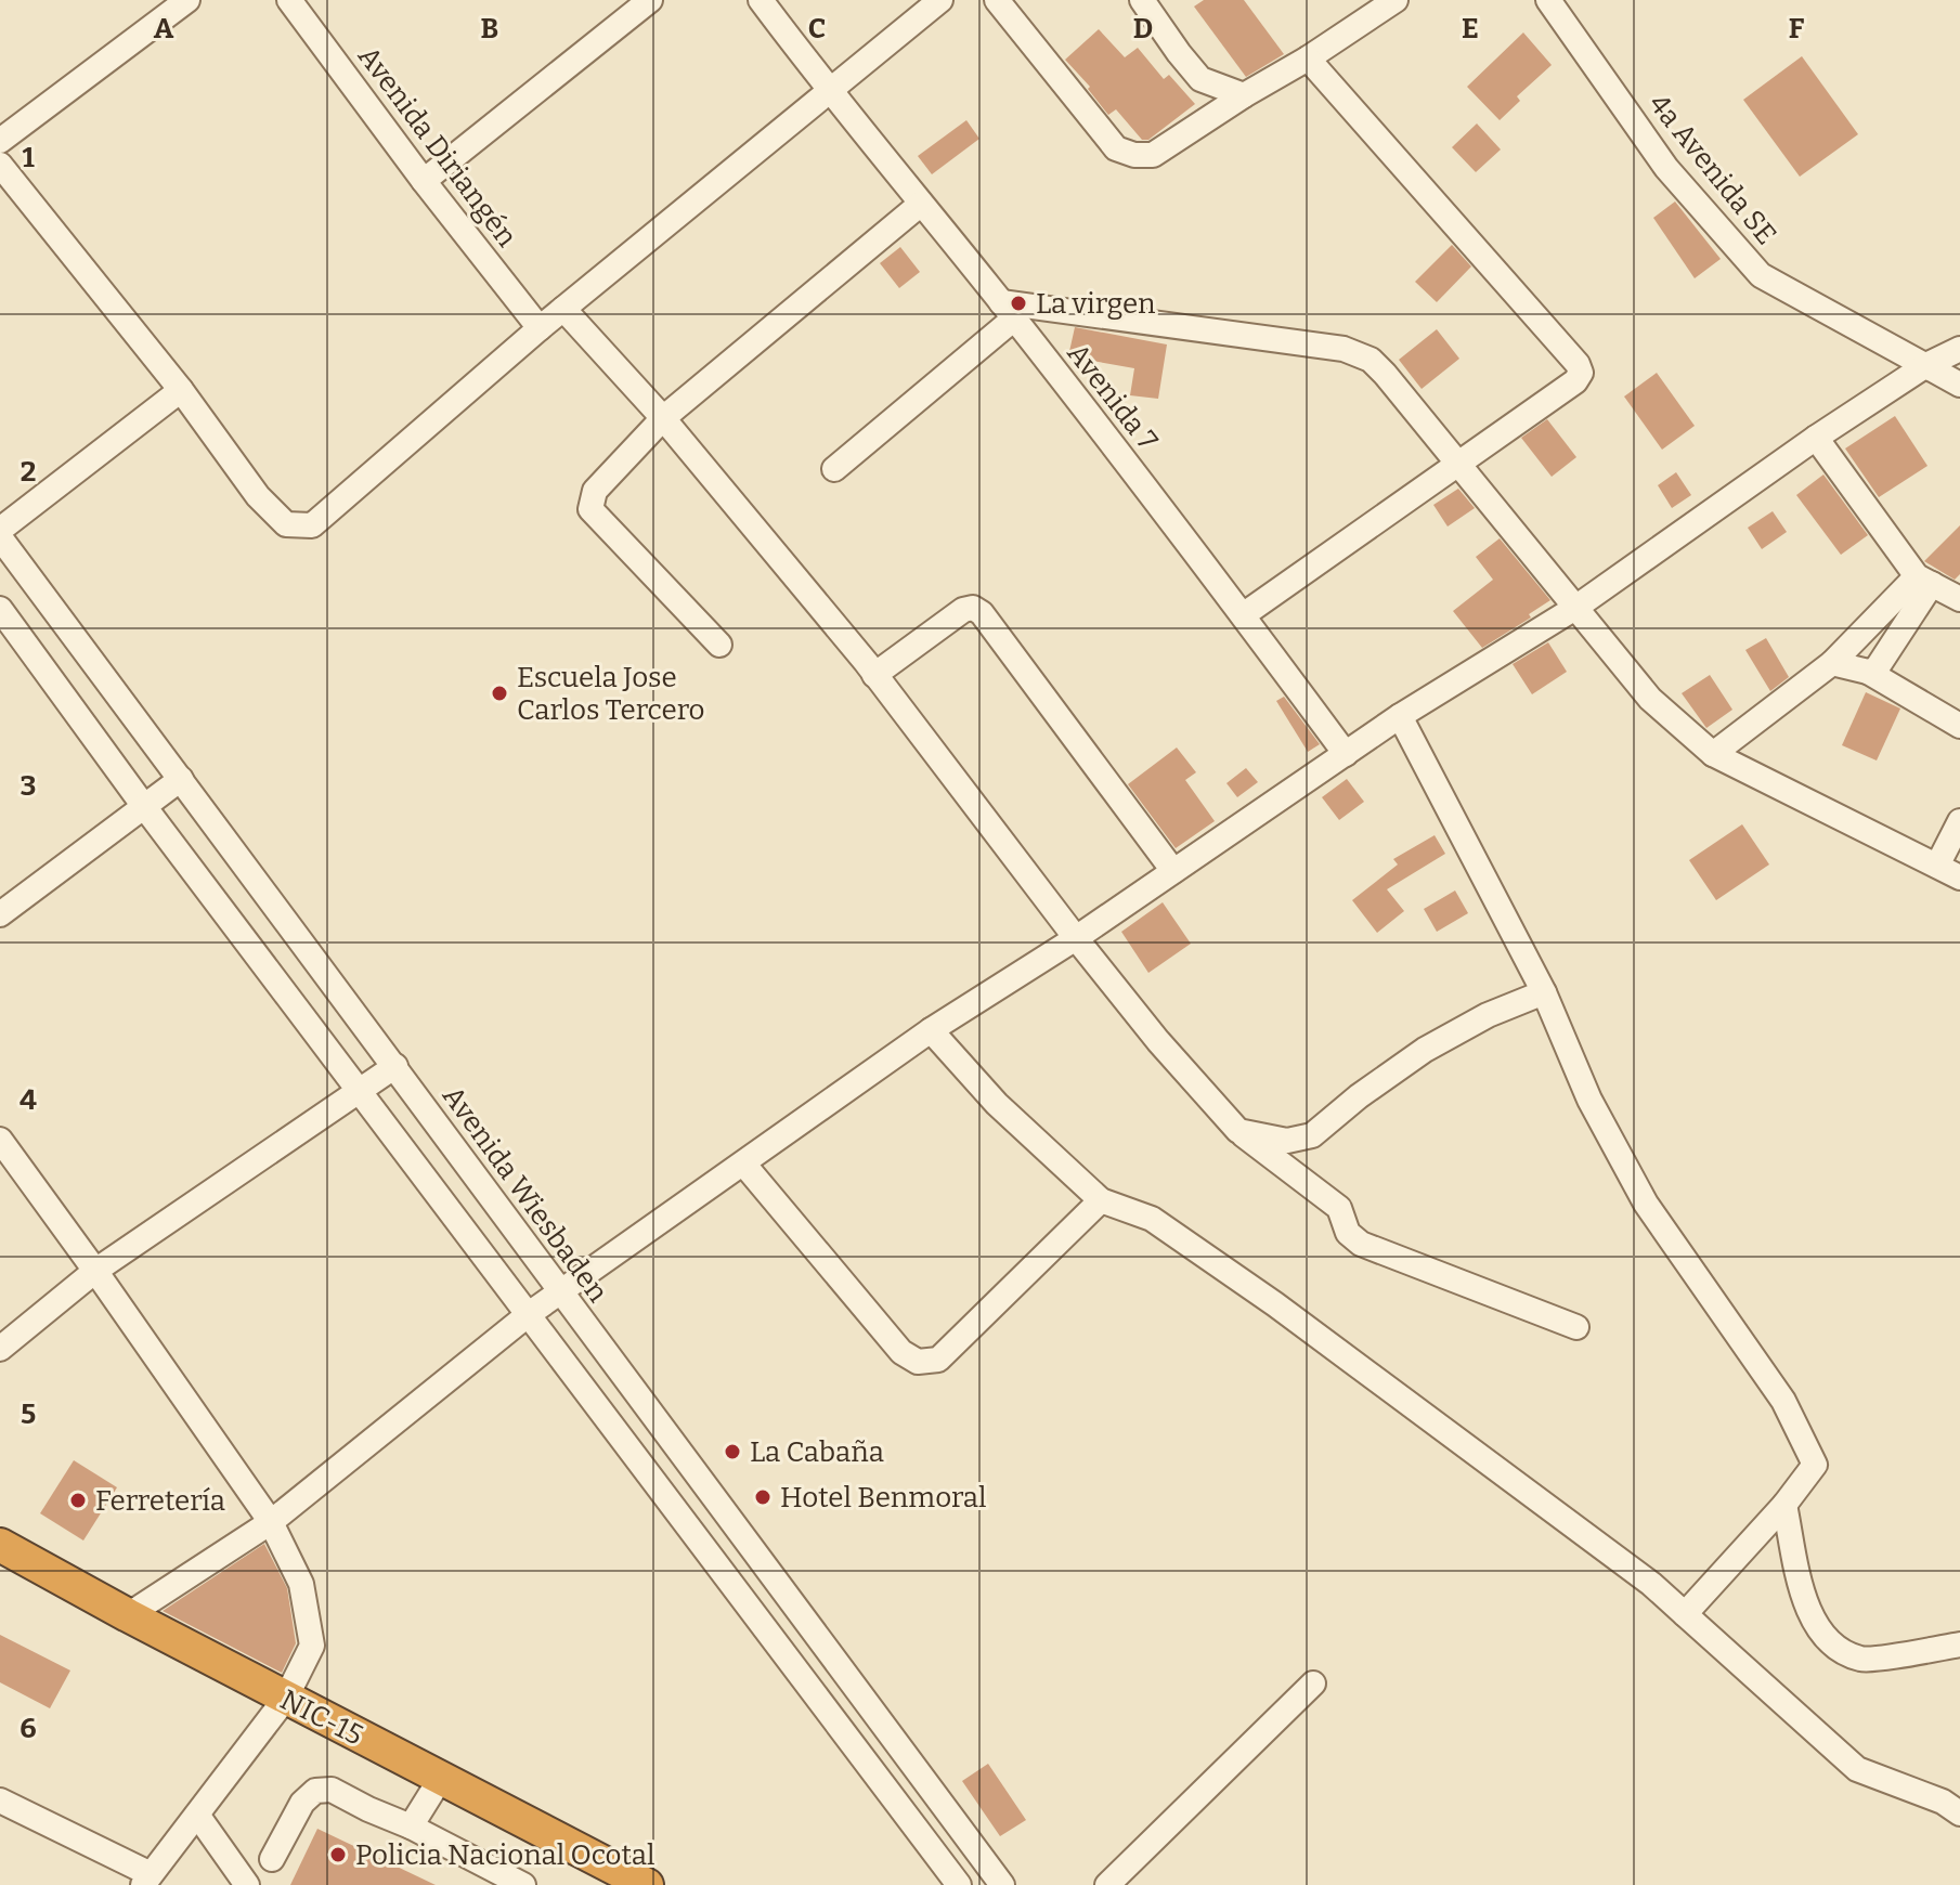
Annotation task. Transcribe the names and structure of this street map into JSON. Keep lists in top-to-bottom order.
{
  "streets": {
    "highway": ["NIC-15"],
    "street": [
      "Avenida Diriangén",
      "4a Avenida SE",
      "Avenida 7",
      "Avenida Wiesbaden"
    ]
  },
  "places": [
    "La virgen",
    "Escuela Jose Carlos Tercero",
    "La Cabaña",
    "Hotel Benmoral",
    "Ferretería",
    "Policia Nacional Ocotal"
  ],
  "grid": {
    "columns": [
      "A",
      "B",
      "C",
      "D",
      "E",
      "F"
    ],
    "rows": [
      "1",
      "2",
      "3",
      "4",
      "5",
      "6"
    ]
  }
}
